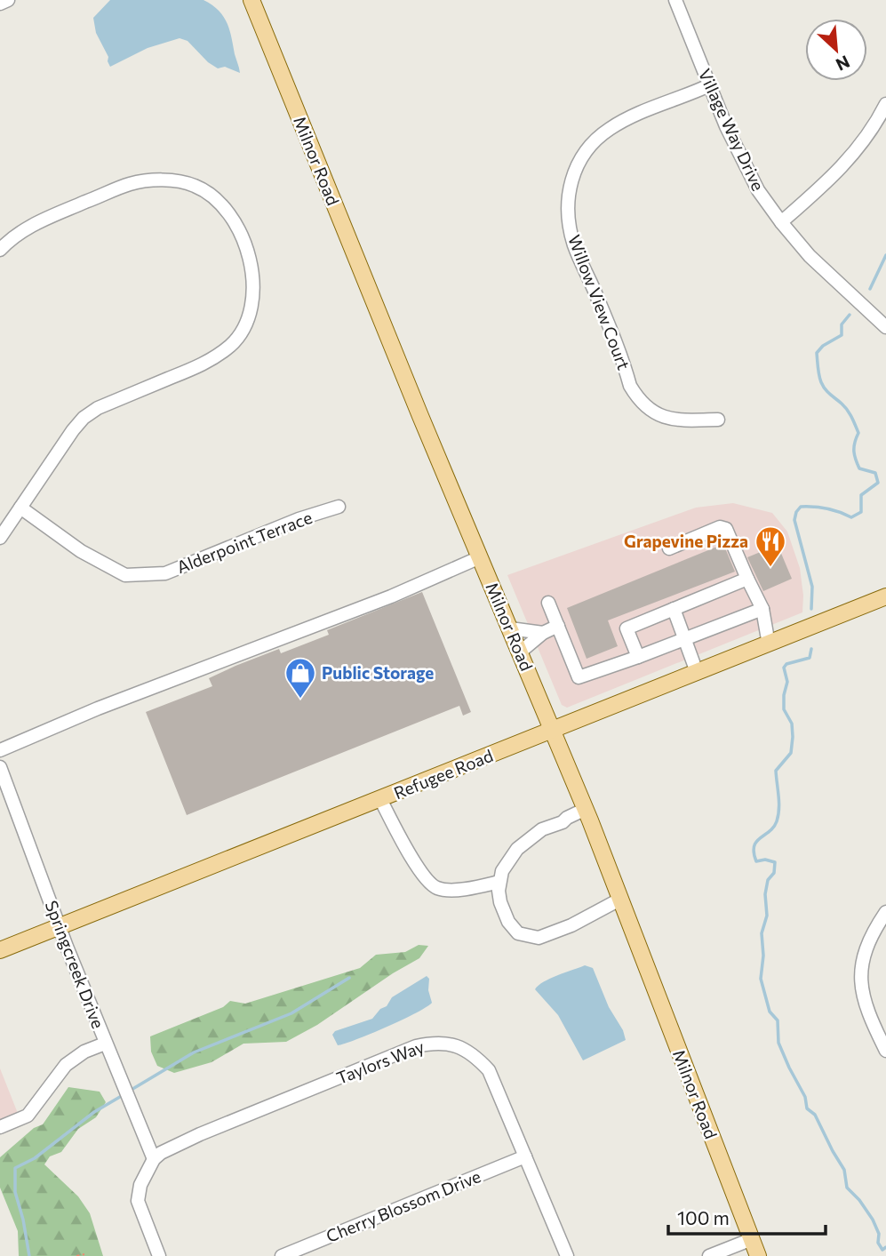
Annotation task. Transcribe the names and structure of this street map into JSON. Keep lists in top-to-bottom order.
{
  "streets": {
    "main road": ["Milnor Road", "Refugee Road"],
    "street": [
      "Village Way Drive",
      "Willow View Court",
      "Alderpoint Terrace",
      "Springcreek Drive",
      "Taylors Way",
      "Cherry Blossom Drive"
    ]
  },
  "crossings": [
    ["Village Way Drive", "Willow View Court"],
    ["Milnor Road", "Refugee Road"],
    ["Refugee Road", "Springcreek Drive"],
    ["Springcreek Drive", "Taylors Way"],
    ["Taylors Way", "Cherry Blossom Drive"]
  ],
  "places": {
    "restaurant": ["Grapevine Pizza"],
    "shop": ["Public Storage"]
  },
  "scale_bar": "100 m",
  "north": "bottom right"
}
